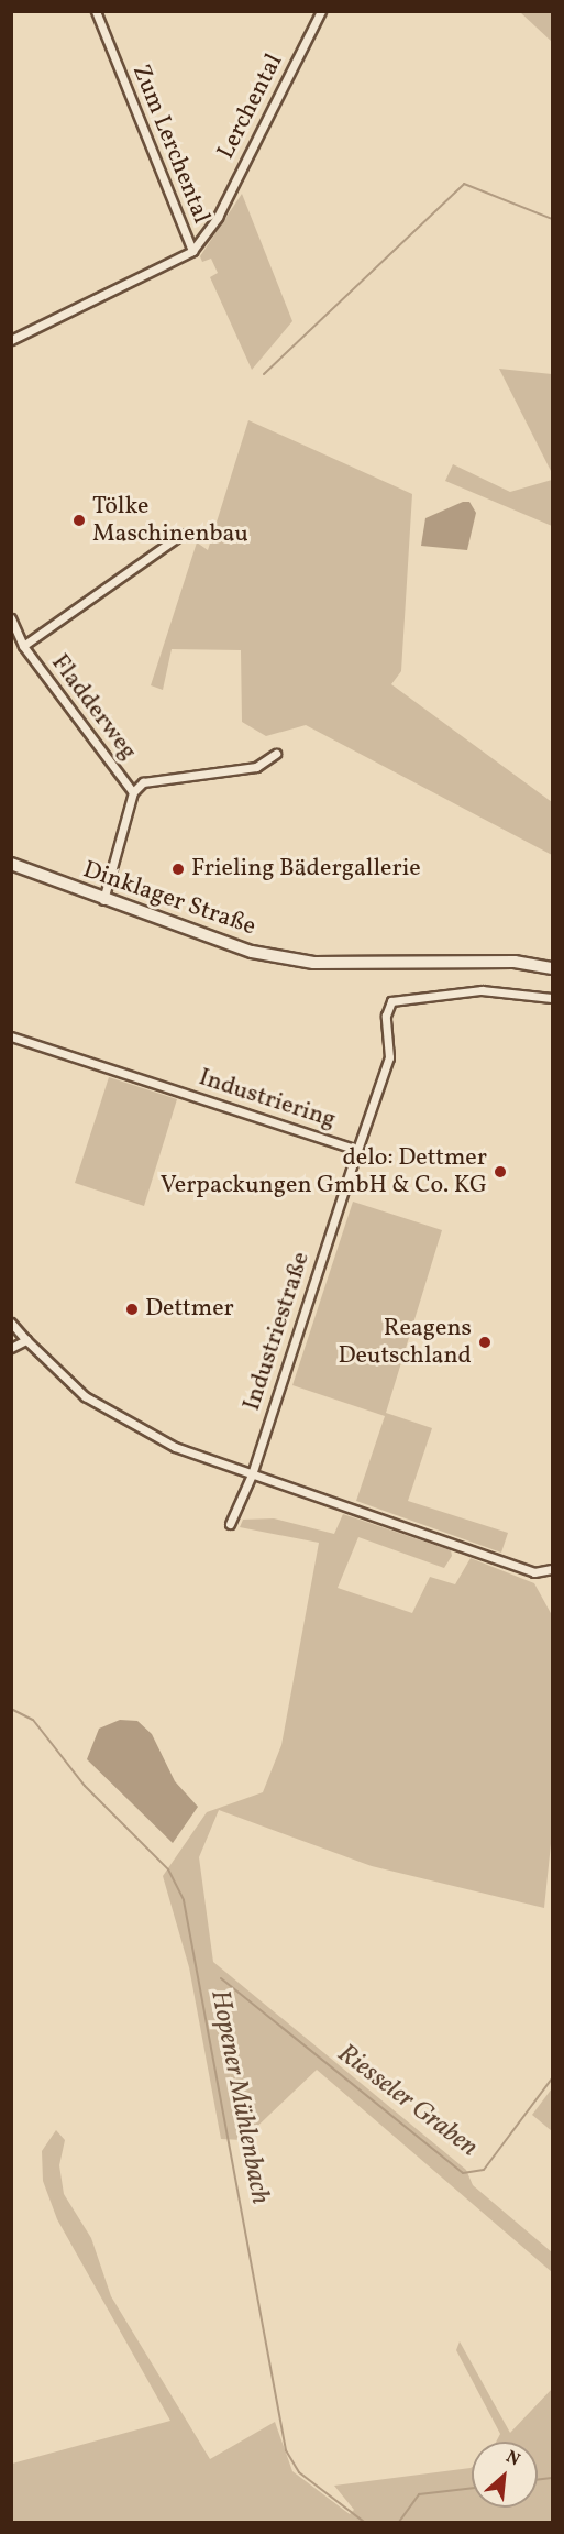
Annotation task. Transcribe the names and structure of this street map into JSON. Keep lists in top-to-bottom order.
{
  "streets": {
    "main road": ["Dinklager Straße"],
    "street": [
      "Lerchental",
      "Zum Lerchental",
      "Fladderweg",
      "Industriering",
      "Industriestraße"
    ]
  },
  "crossings": [
    ["Lerchental", "Zum Lerchental"],
    ["Fladderweg", "Dinklager Straße"],
    ["Industriering", "Industriestraße"]
  ],
  "water": ["Hopener Mühlenbach", "Riesseler Graben"],
  "places": [
    "Tölke Maschinenbau",
    "Frieling Bädergallerie",
    "delo: Dettmer Verpackungen GmbH & Co. KG",
    "Dettmer",
    "Reagens Deutschland"
  ],
  "north": "top right"
}
